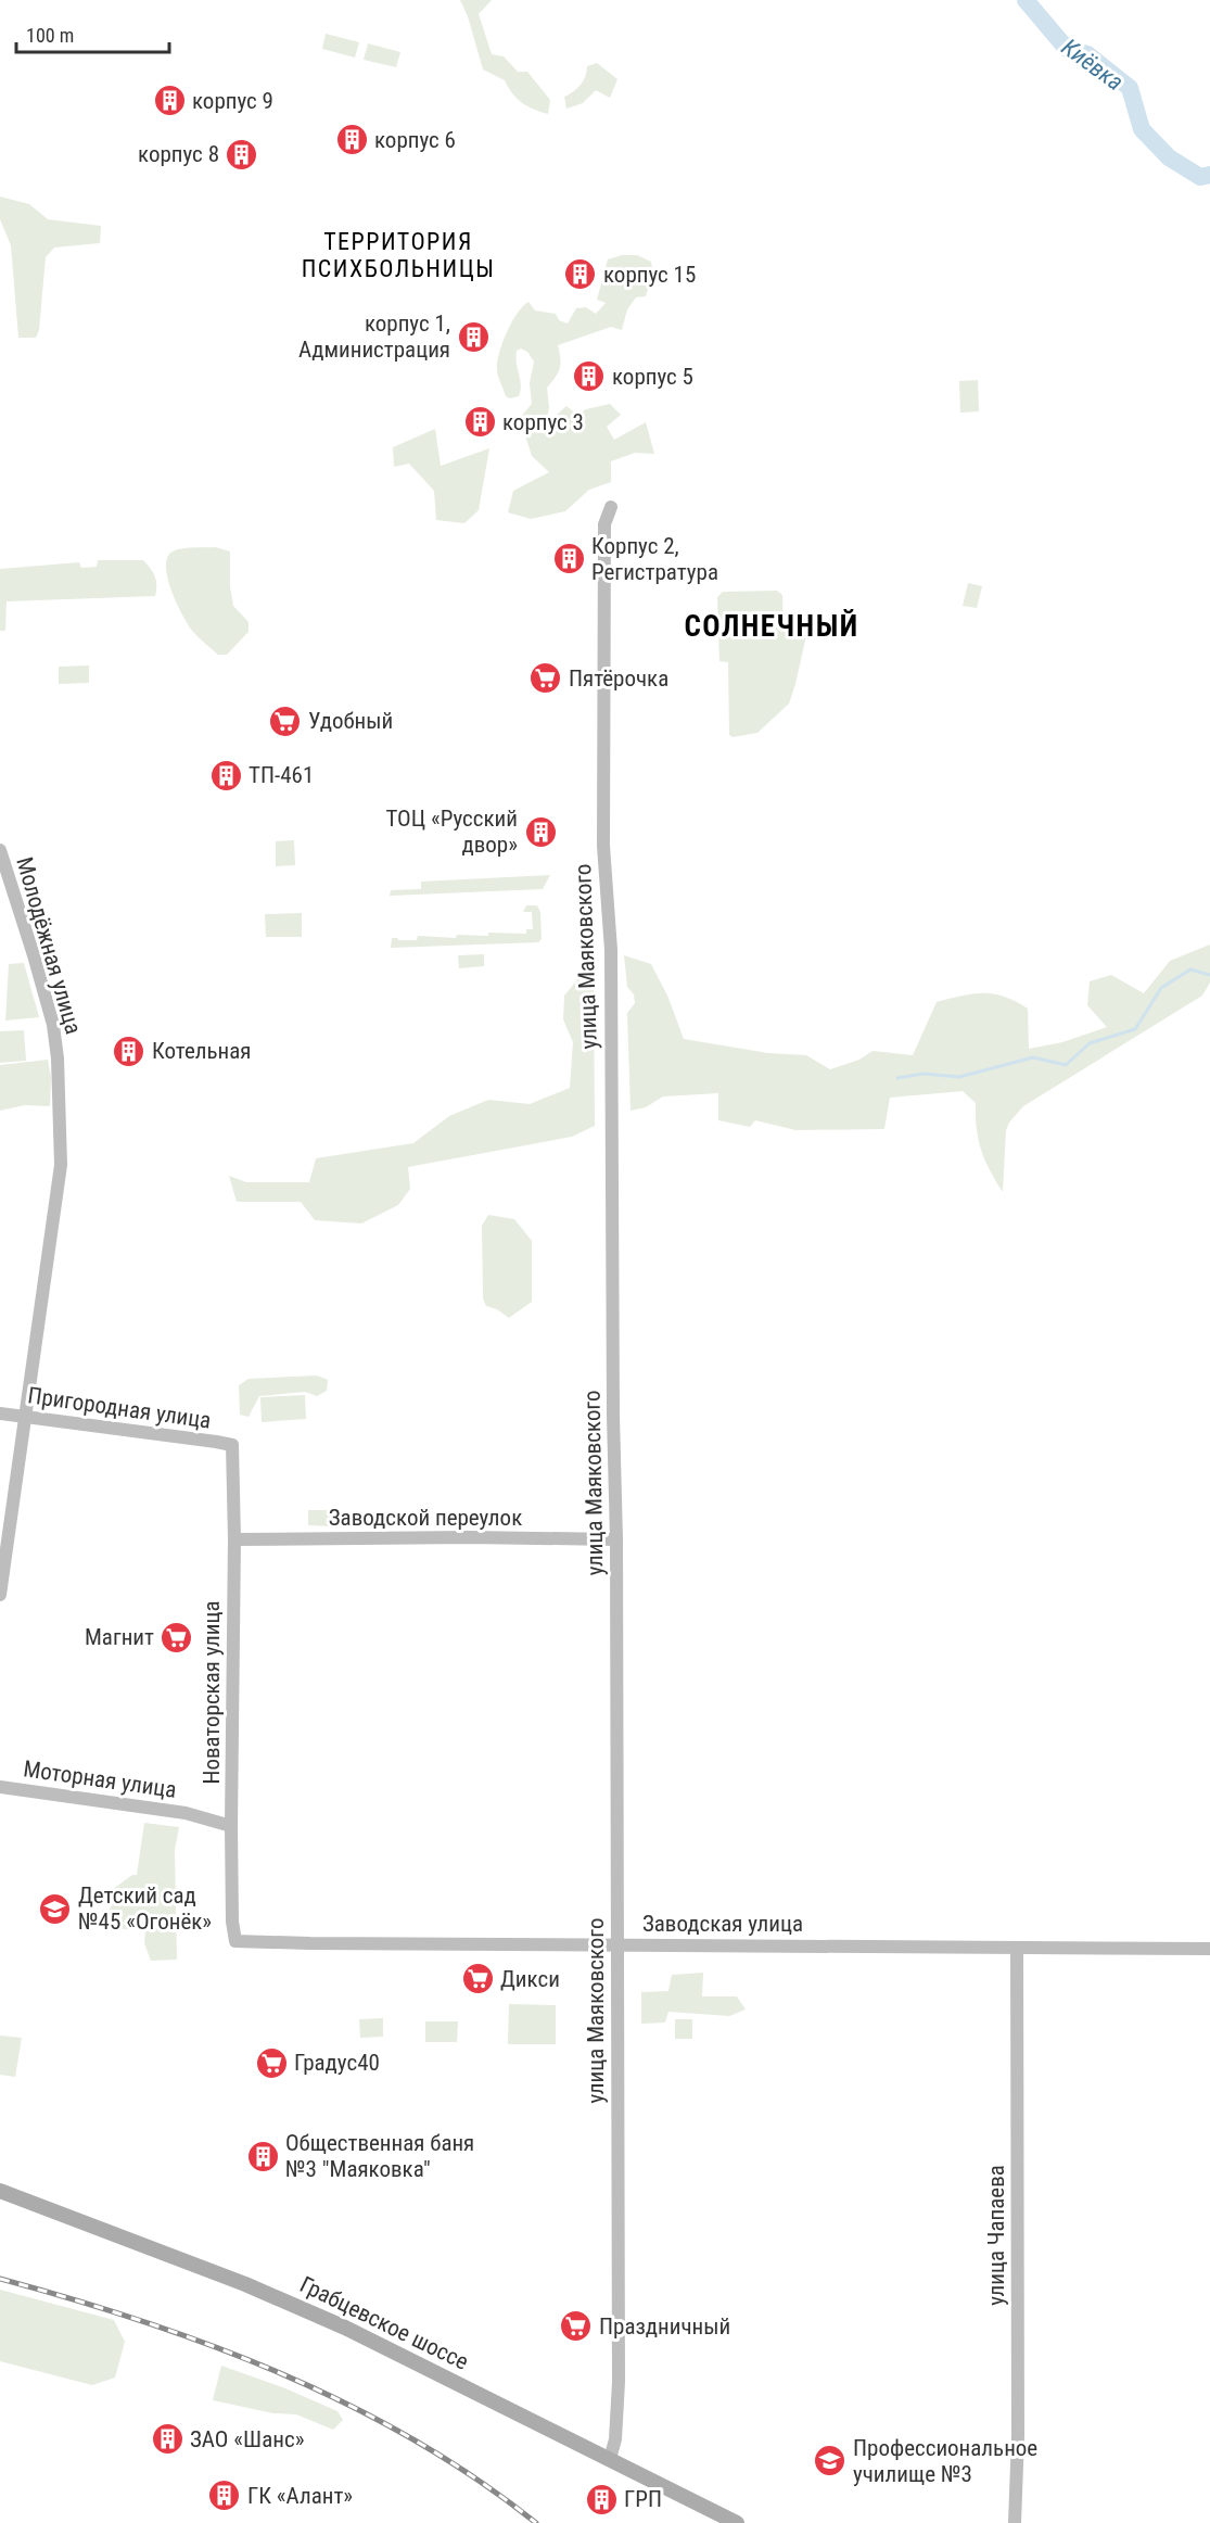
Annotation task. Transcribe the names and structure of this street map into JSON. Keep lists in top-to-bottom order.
{
  "streets": {
    "main road": ["Грабцевское шоссе"],
    "street": [
      "Молодёжная улица",
      "улица Маяковского",
      "Пригородная улица",
      "Заводской переулок",
      "Новаторская улица",
      "Моторная улица",
      "Заводская улица",
      "улица Чапаева"
    ]
  },
  "crossings": [
    ["Молодёжная улица", "Пригородная улица"],
    ["улица Маяковского", "Заводской переулок"],
    ["улица Маяковского", "Заводская улица"],
    ["улица Маяковского", "Грабцевское шоссе"],
    ["Пригородная улица", "Новаторская улица"],
    ["Заводской переулок", "Новаторская улица"],
    ["Новаторская улица", "Моторная улица"],
    ["Новаторская улица", "Заводская улица"],
    ["Заводская улица", "улица Чапаева"]
  ],
  "districts": ["ТЕРРИТОРИЯ ПСИХБОЛЬНИЦЫ", "СОЛНЕЧНЫЙ"],
  "water": ["Киёвка"],
  "places": {
    "building": [
      "корпус 9",
      "корпус 6",
      "корпус 8",
      "корпус 15",
      "корпус 1, Администрация",
      "корпус 5",
      "корпус 3",
      "Корпус 2, Регистратура",
      "ТП-461",
      "ТОЦ «Русский двор»",
      "Котельная",
      "Общественная баня №3 \"Маяковка\"",
      "ЗАО «Шанс»",
      "ГК «Алант»",
      "ГРП"
    ],
    "supermarket": [
      "Пятёрочка",
      "Удобный",
      "Магнит",
      "Дикси",
      "Градус40",
      "Праздничный"
    ],
    "school or university": ["Детский сад №45 «Огонёк»", "Профессиональное училище №3"]
  },
  "scale_bar": "100 m"
}
